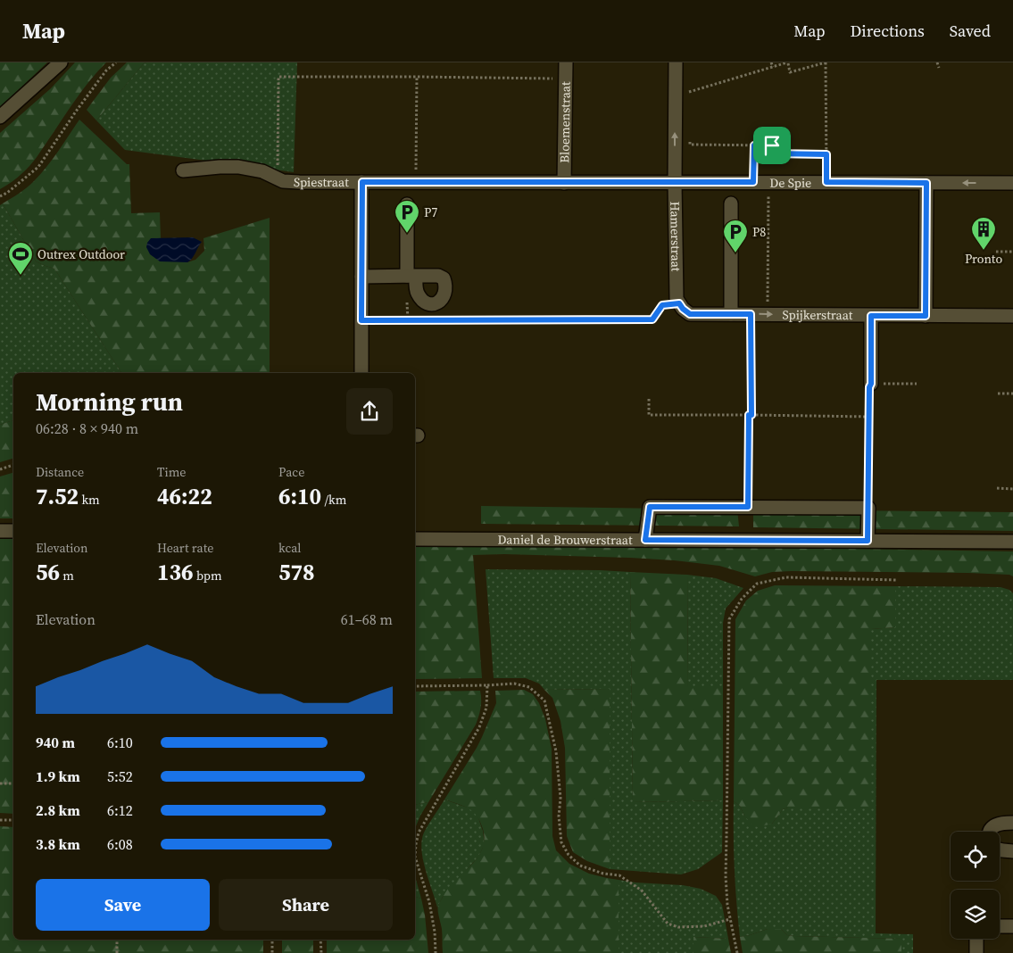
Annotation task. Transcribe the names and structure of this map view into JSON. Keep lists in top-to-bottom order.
{
  "streets": {
    "street": [
      "Bloemenstraat",
      "Spiestraat",
      "De Spie",
      "Hamerstraat",
      "Spijkerstraat",
      "Daniel de Brouwerstraat"
    ]
  },
  "crossings": [
    ["Bloemenstraat", "Spiestraat"],
    ["Spiestraat", "De Spie"],
    ["Spiestraat", "Hamerstraat"],
    ["De Spie", "Hamerstraat"],
    ["Hamerstraat", "Spijkerstraat"]
  ],
  "one_way": ["Hamerstraat"],
  "places": {
    "parking": ["P7", "P8"],
    "building": ["Pronto"],
    "sports": ["Outrex Outdoor"]
  },
  "page": {
    "header": "Map",
    "nav": ["Map", "Directions", "Saved"],
    "heading": ["Morning run", "06:28 · 8 × 940 m"],
    "stats": [
      ["Distance", "7.52 km"],
      ["Time", "46:22"],
      ["Pace", "6:10 /km"],
      ["Elevation", "56 m"],
      ["Heart rate", "136 bpm"],
      ["kcal", "578"]
    ],
    "chart": ["Elevation", "61–68 m"],
    "list": [
      {
        "name": "940 m",
        "note": "6:10"
      },
      {
        "name": "1.9 km",
        "note": "5:52"
      },
      {
        "name": "2.8 km",
        "note": "6:12"
      },
      {
        "name": "3.8 km",
        "note": "6:08"
      }
    ],
    "buttons": ["Save", "Share"]
  }
}
